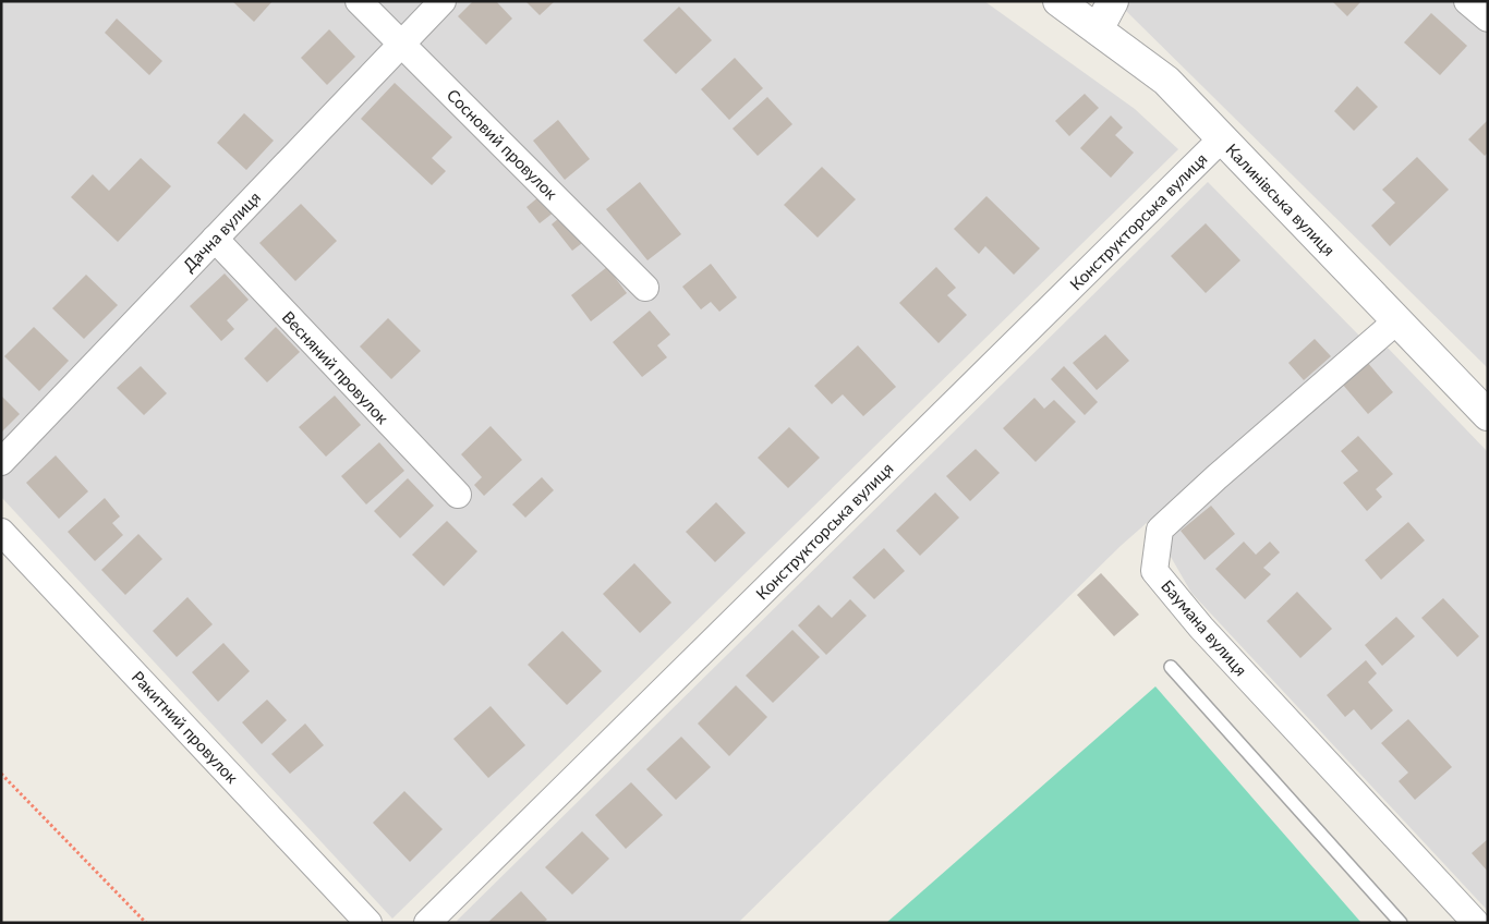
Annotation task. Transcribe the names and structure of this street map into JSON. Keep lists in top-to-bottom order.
{
  "streets": {
    "street": [
      "Сосновий провулок",
      "Калинівська вулиця",
      "Конструкторська вулиця",
      "Дачна вулиця",
      "Весняний провулок",
      "Баумана вулиця",
      "Ракитний провулок"
    ]
  },
  "crossings": [
    ["Сосновий провулок", "Дачна вулиця"],
    ["Калинівська вулиця", "Конструкторська вулиця"],
    ["Калинівська вулиця", "Баумана вулиця"],
    ["Дачна вулиця", "Весняний провулок"]
  ]
}
